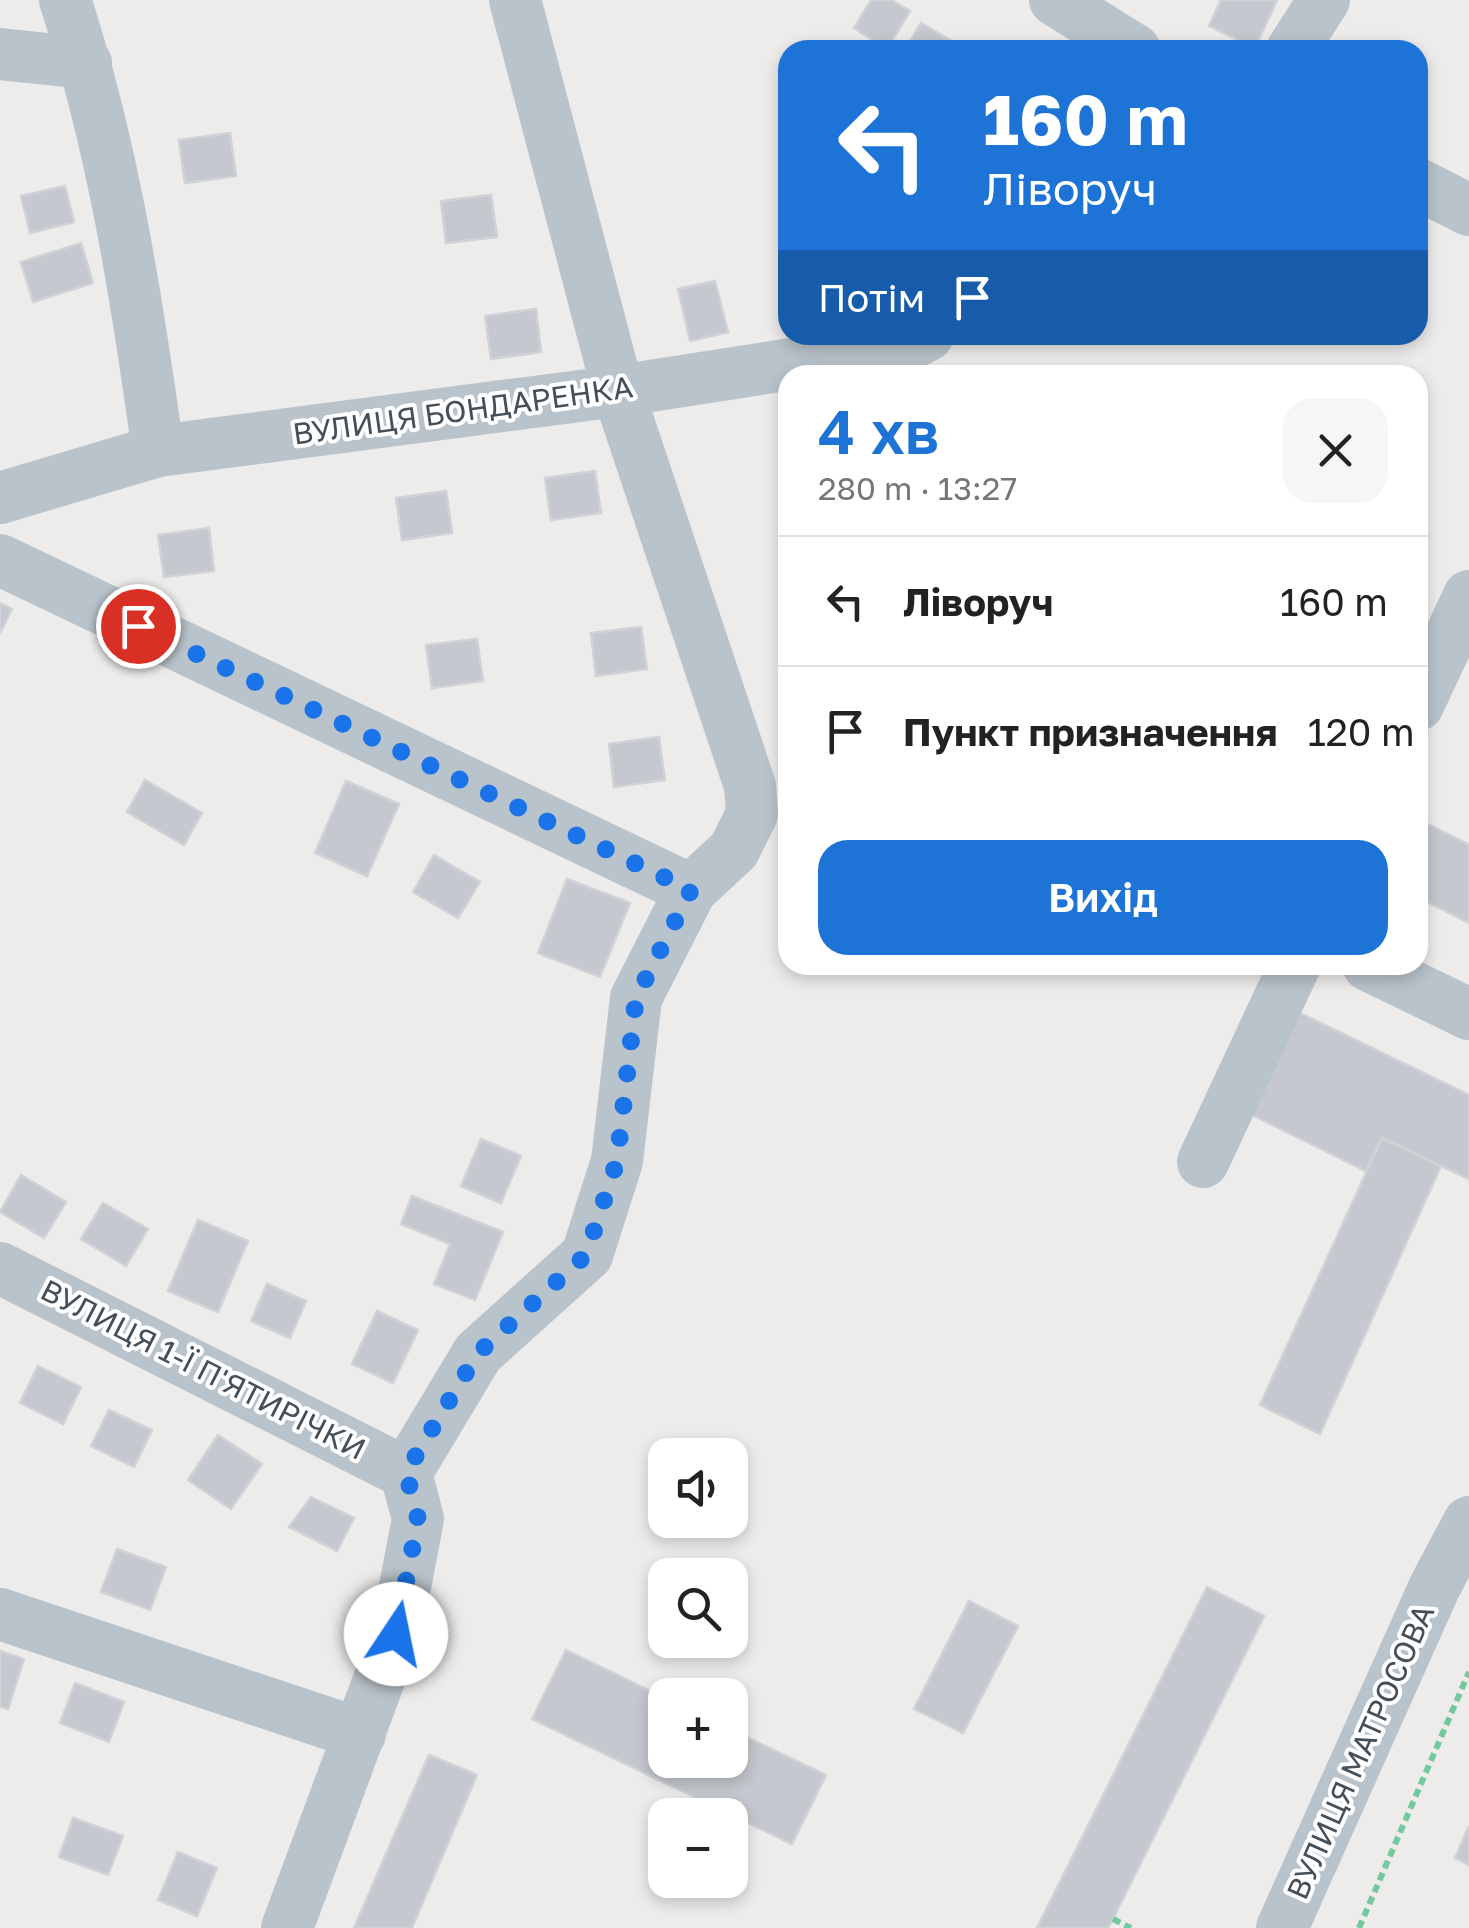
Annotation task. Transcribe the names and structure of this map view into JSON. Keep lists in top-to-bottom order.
{
  "streets": {
    "street": ["ВУЛИЦЯ БОНДАРЕНКА", "ВУЛИЦЯ 1-Ї П'ЯТИРІЧКИ", "ВУЛИЦЯ МАТРОСОВА"]
  },
  "page": {
    "turn": ["160 m", "Ліворуч"],
    "then": "Потім",
    "heading": ["4 хв", "280 m · 13:27"],
    "list": [
      {
        "name": "Ліворуч",
        "value": "160 m"
      },
      {
        "name": "Пункт призначення",
        "value": "120 m"
      }
    ],
    "buttons": "Вихід",
    "map_buttons": ["+", "−"]
  }
}
